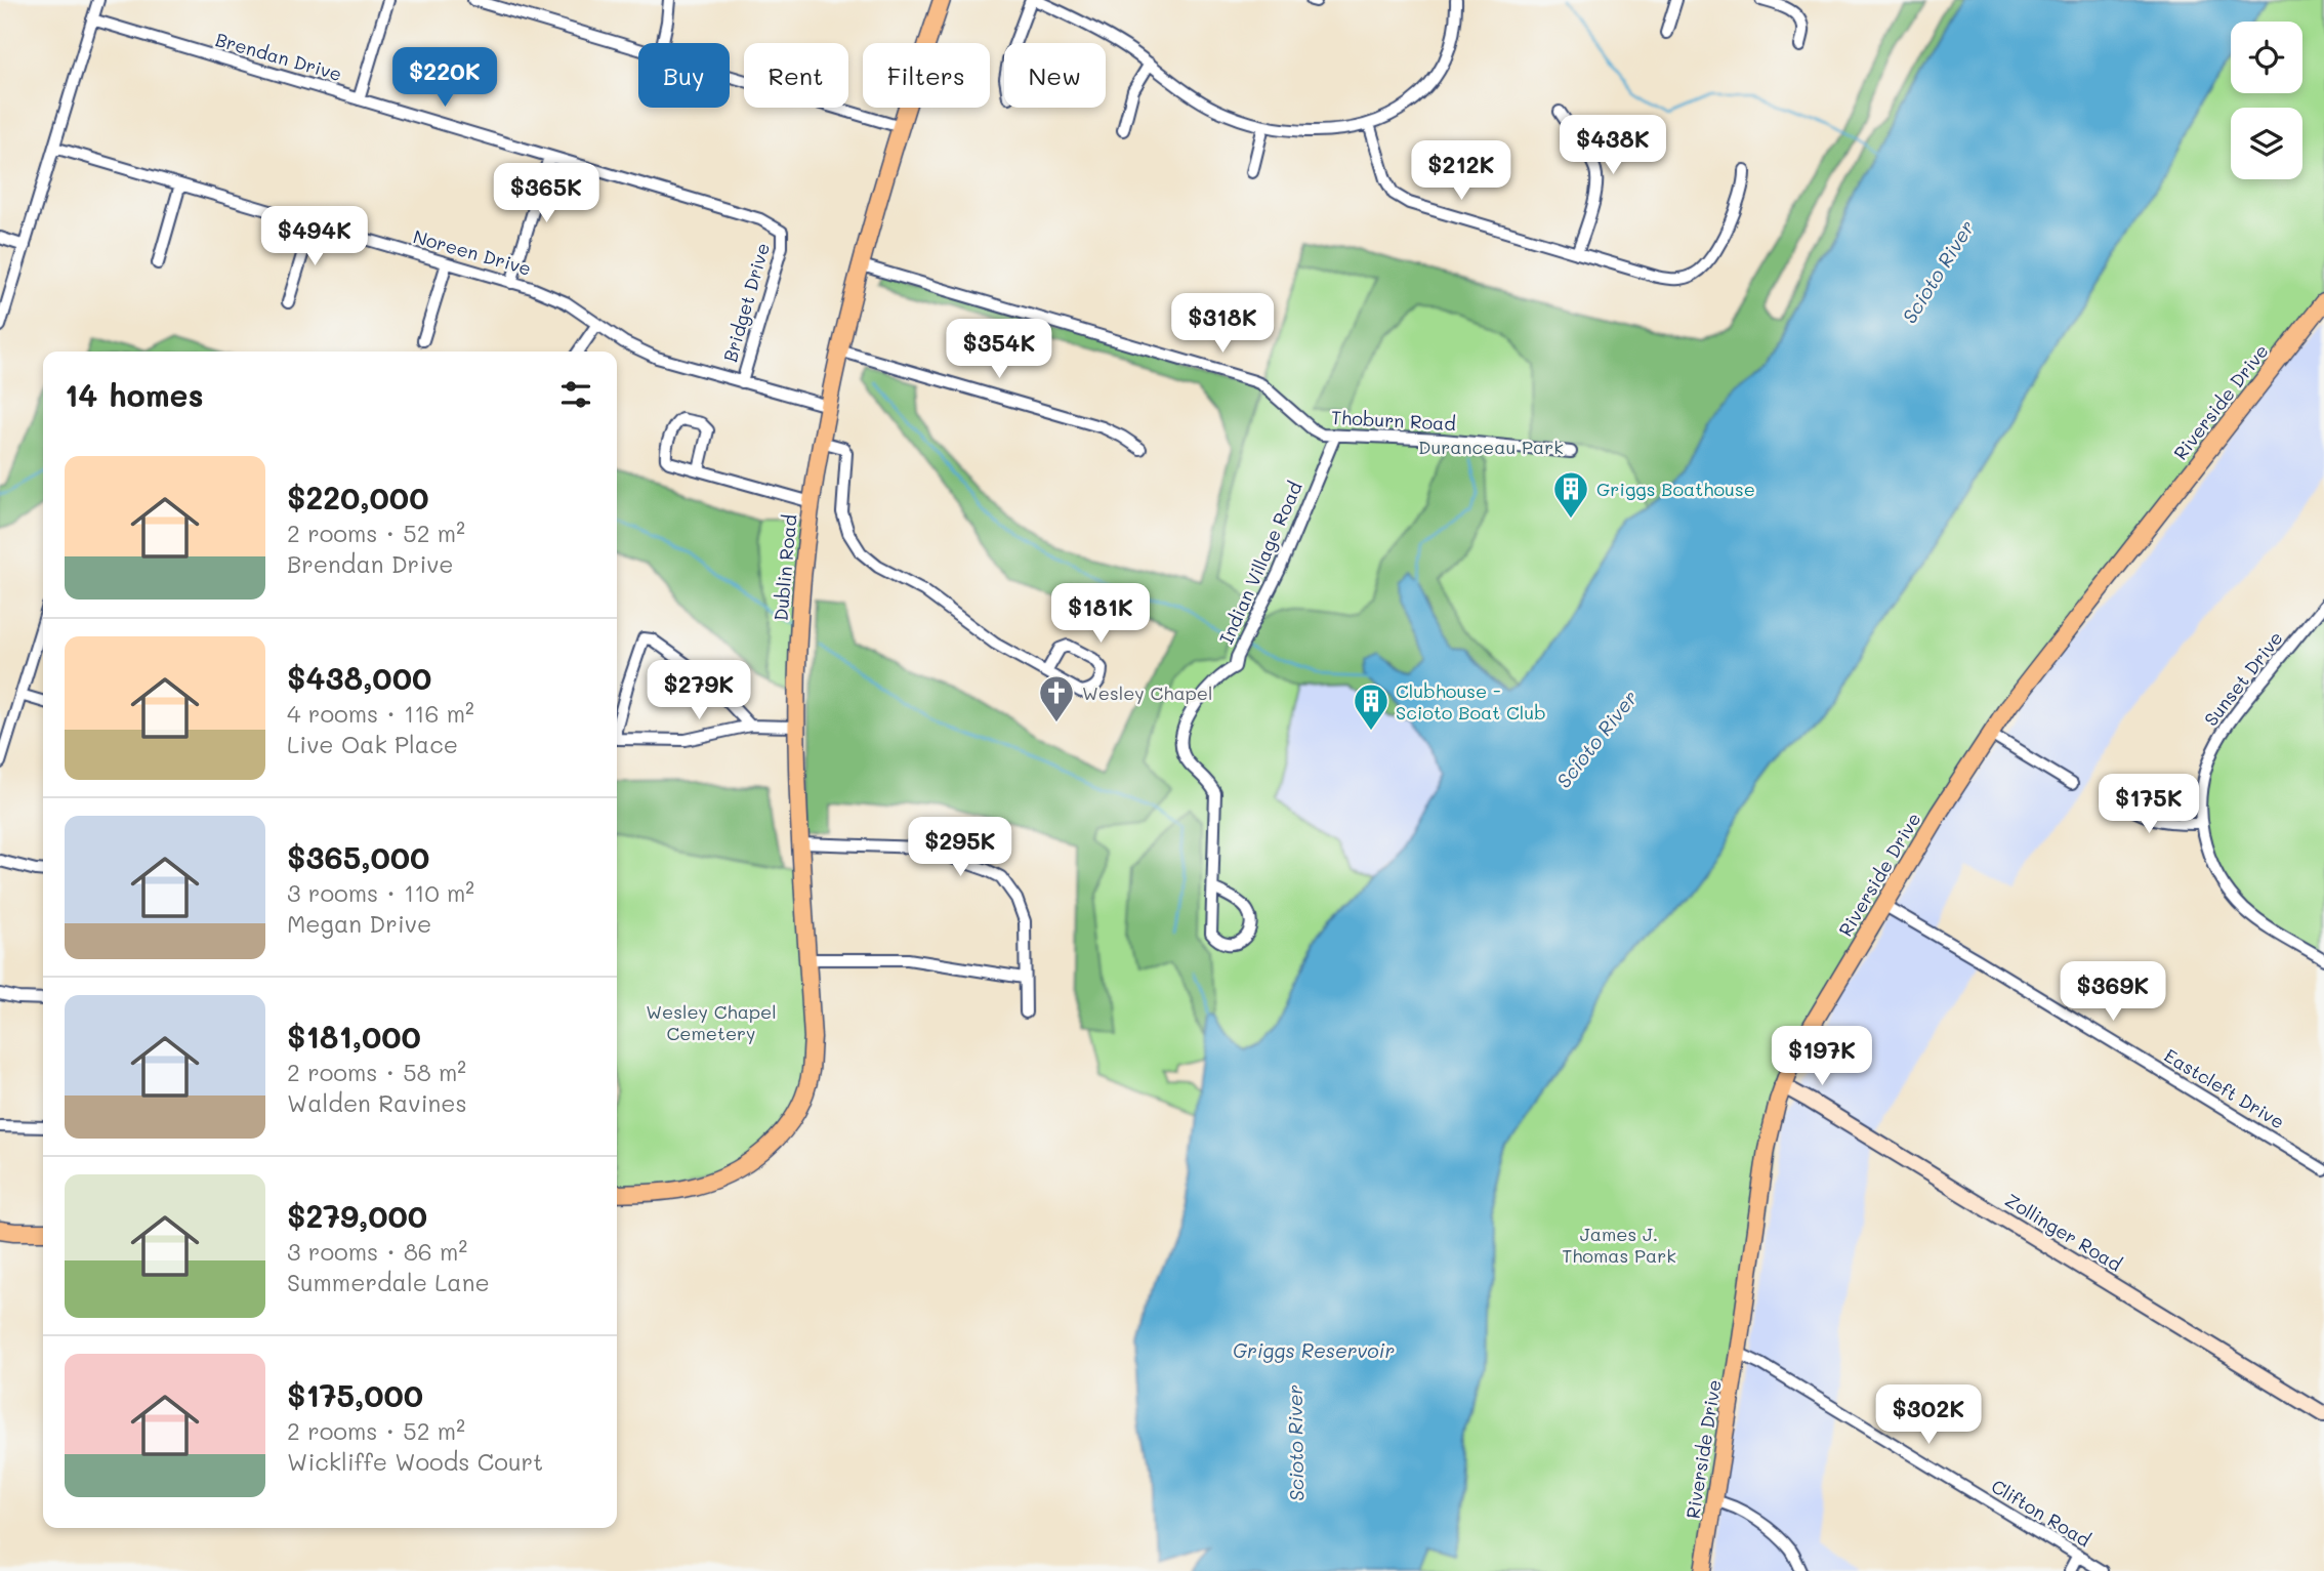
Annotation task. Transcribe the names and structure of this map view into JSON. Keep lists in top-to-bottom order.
{
  "streets": {
    "main road": ["Riverside Drive", "Dublin Road", "Zollinger Road"],
    "street": [
      "Brendan Drive",
      "Noreen Drive",
      "Bridget Drive",
      "Thoburn Road",
      "Indian Village Road",
      "Sunset Drive",
      "Eastcleft Drive",
      "Clifton Road"
    ]
  },
  "crossings": [
    ["Brendan Drive", "Bridget Drive"],
    ["Noreen Drive", "Bridget Drive"],
    ["Noreen Drive", "Dublin Road"],
    ["Riverside Drive", "Eastcleft Drive"],
    ["Riverside Drive", "Zollinger Road"],
    ["Riverside Drive", "Clifton Road"],
    ["Thoburn Road", "Indian Village Road"],
    ["Thoburn Road", "Dublin Road"]
  ],
  "water": ["Scioto River", "Griggs Reservoir"],
  "parks": ["Duranceau Park", "Wesley Chapel Cemetery", "James J. Thomas Park"],
  "places": {
    "building": ["Griggs Boathouse", "Clubhouse - Scioto Boat Club"],
    "church": ["Wesley Chapel"]
  },
  "page": {
    "chip": [
      "Buy",
      "Rent",
      "Filters",
      "New"
    ],
    "price": [
      "$220K",
      "$438K",
      "$212K",
      "$365K",
      "$494K",
      "$318K",
      "$354K",
      "$181K",
      "$279K",
      "$175K",
      "$295K",
      "$369K",
      "$197K",
      "$302K"
    ],
    "heading": "14 homes",
    "list": [
      {
        "name": "$220,000",
        "note": "2 rooms · 52 m² · Brendan Drive"
      },
      {
        "name": "$438,000",
        "note": "4 rooms · 116 m² · Live Oak Place"
      },
      {
        "name": "$365,000",
        "note": "3 rooms · 110 m² · Megan Drive"
      },
      {
        "name": "$181,000",
        "note": "2 rooms · 58 m² · Walden Ravines"
      },
      {
        "name": "$279,000",
        "note": "3 rooms · 86 m² · Summerdale Lane"
      },
      {
        "name": "$175,000",
        "note": "2 rooms · 52 m² · Wickliffe Woods Court"
      }
    ]
  }
}
